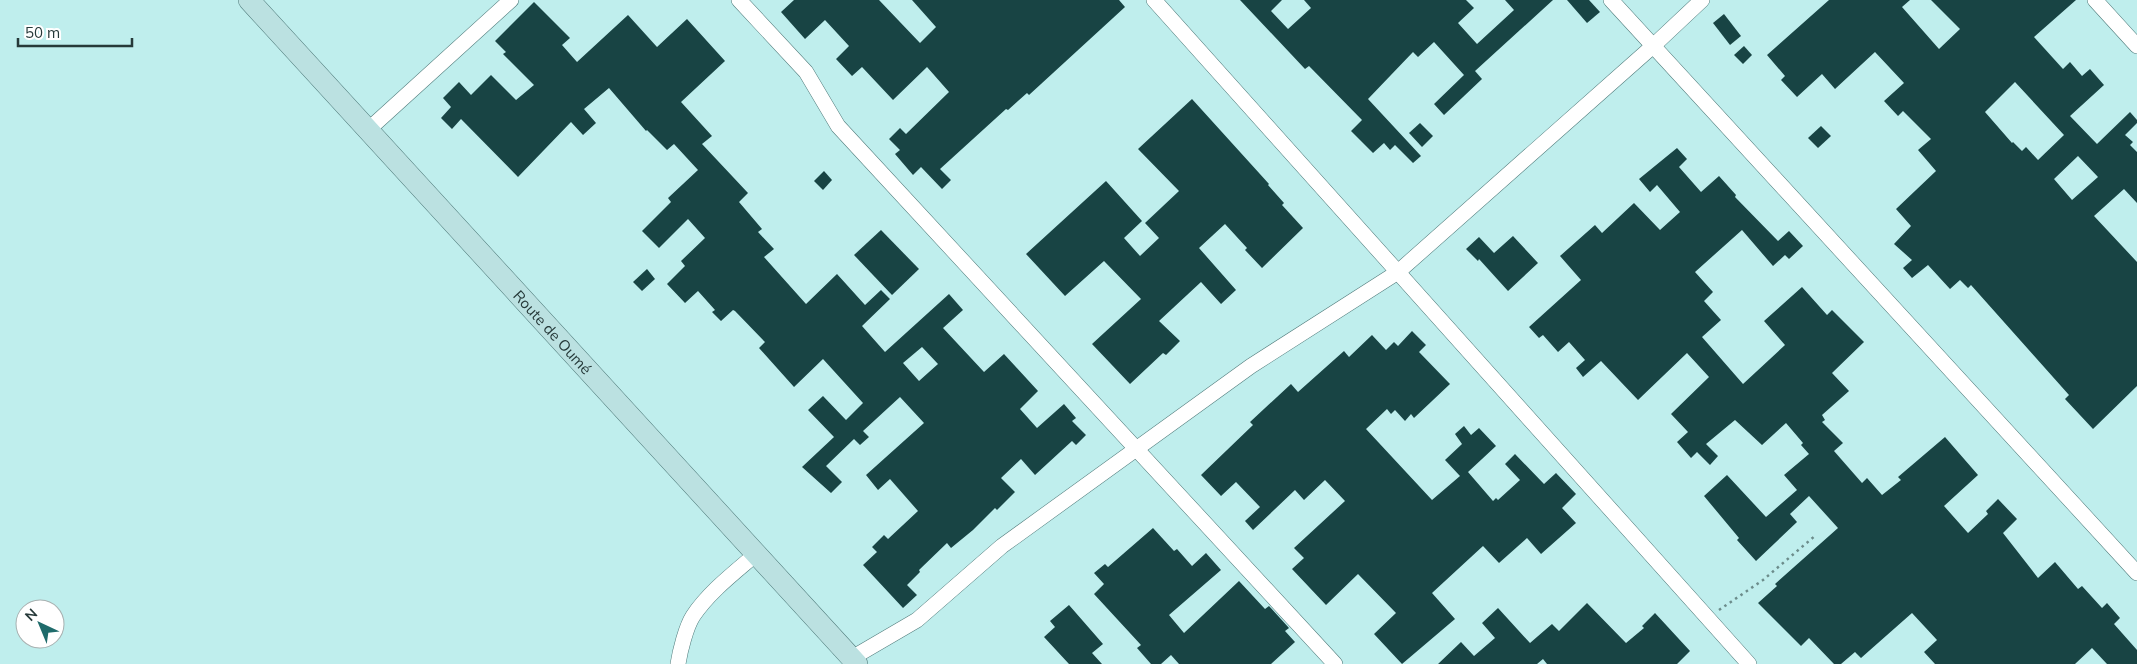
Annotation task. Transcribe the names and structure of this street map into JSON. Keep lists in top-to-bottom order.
{
  "streets": {
    "street": ["Route de Oumé"]
  },
  "scale_bar": "50 m",
  "north": "top left"
}
